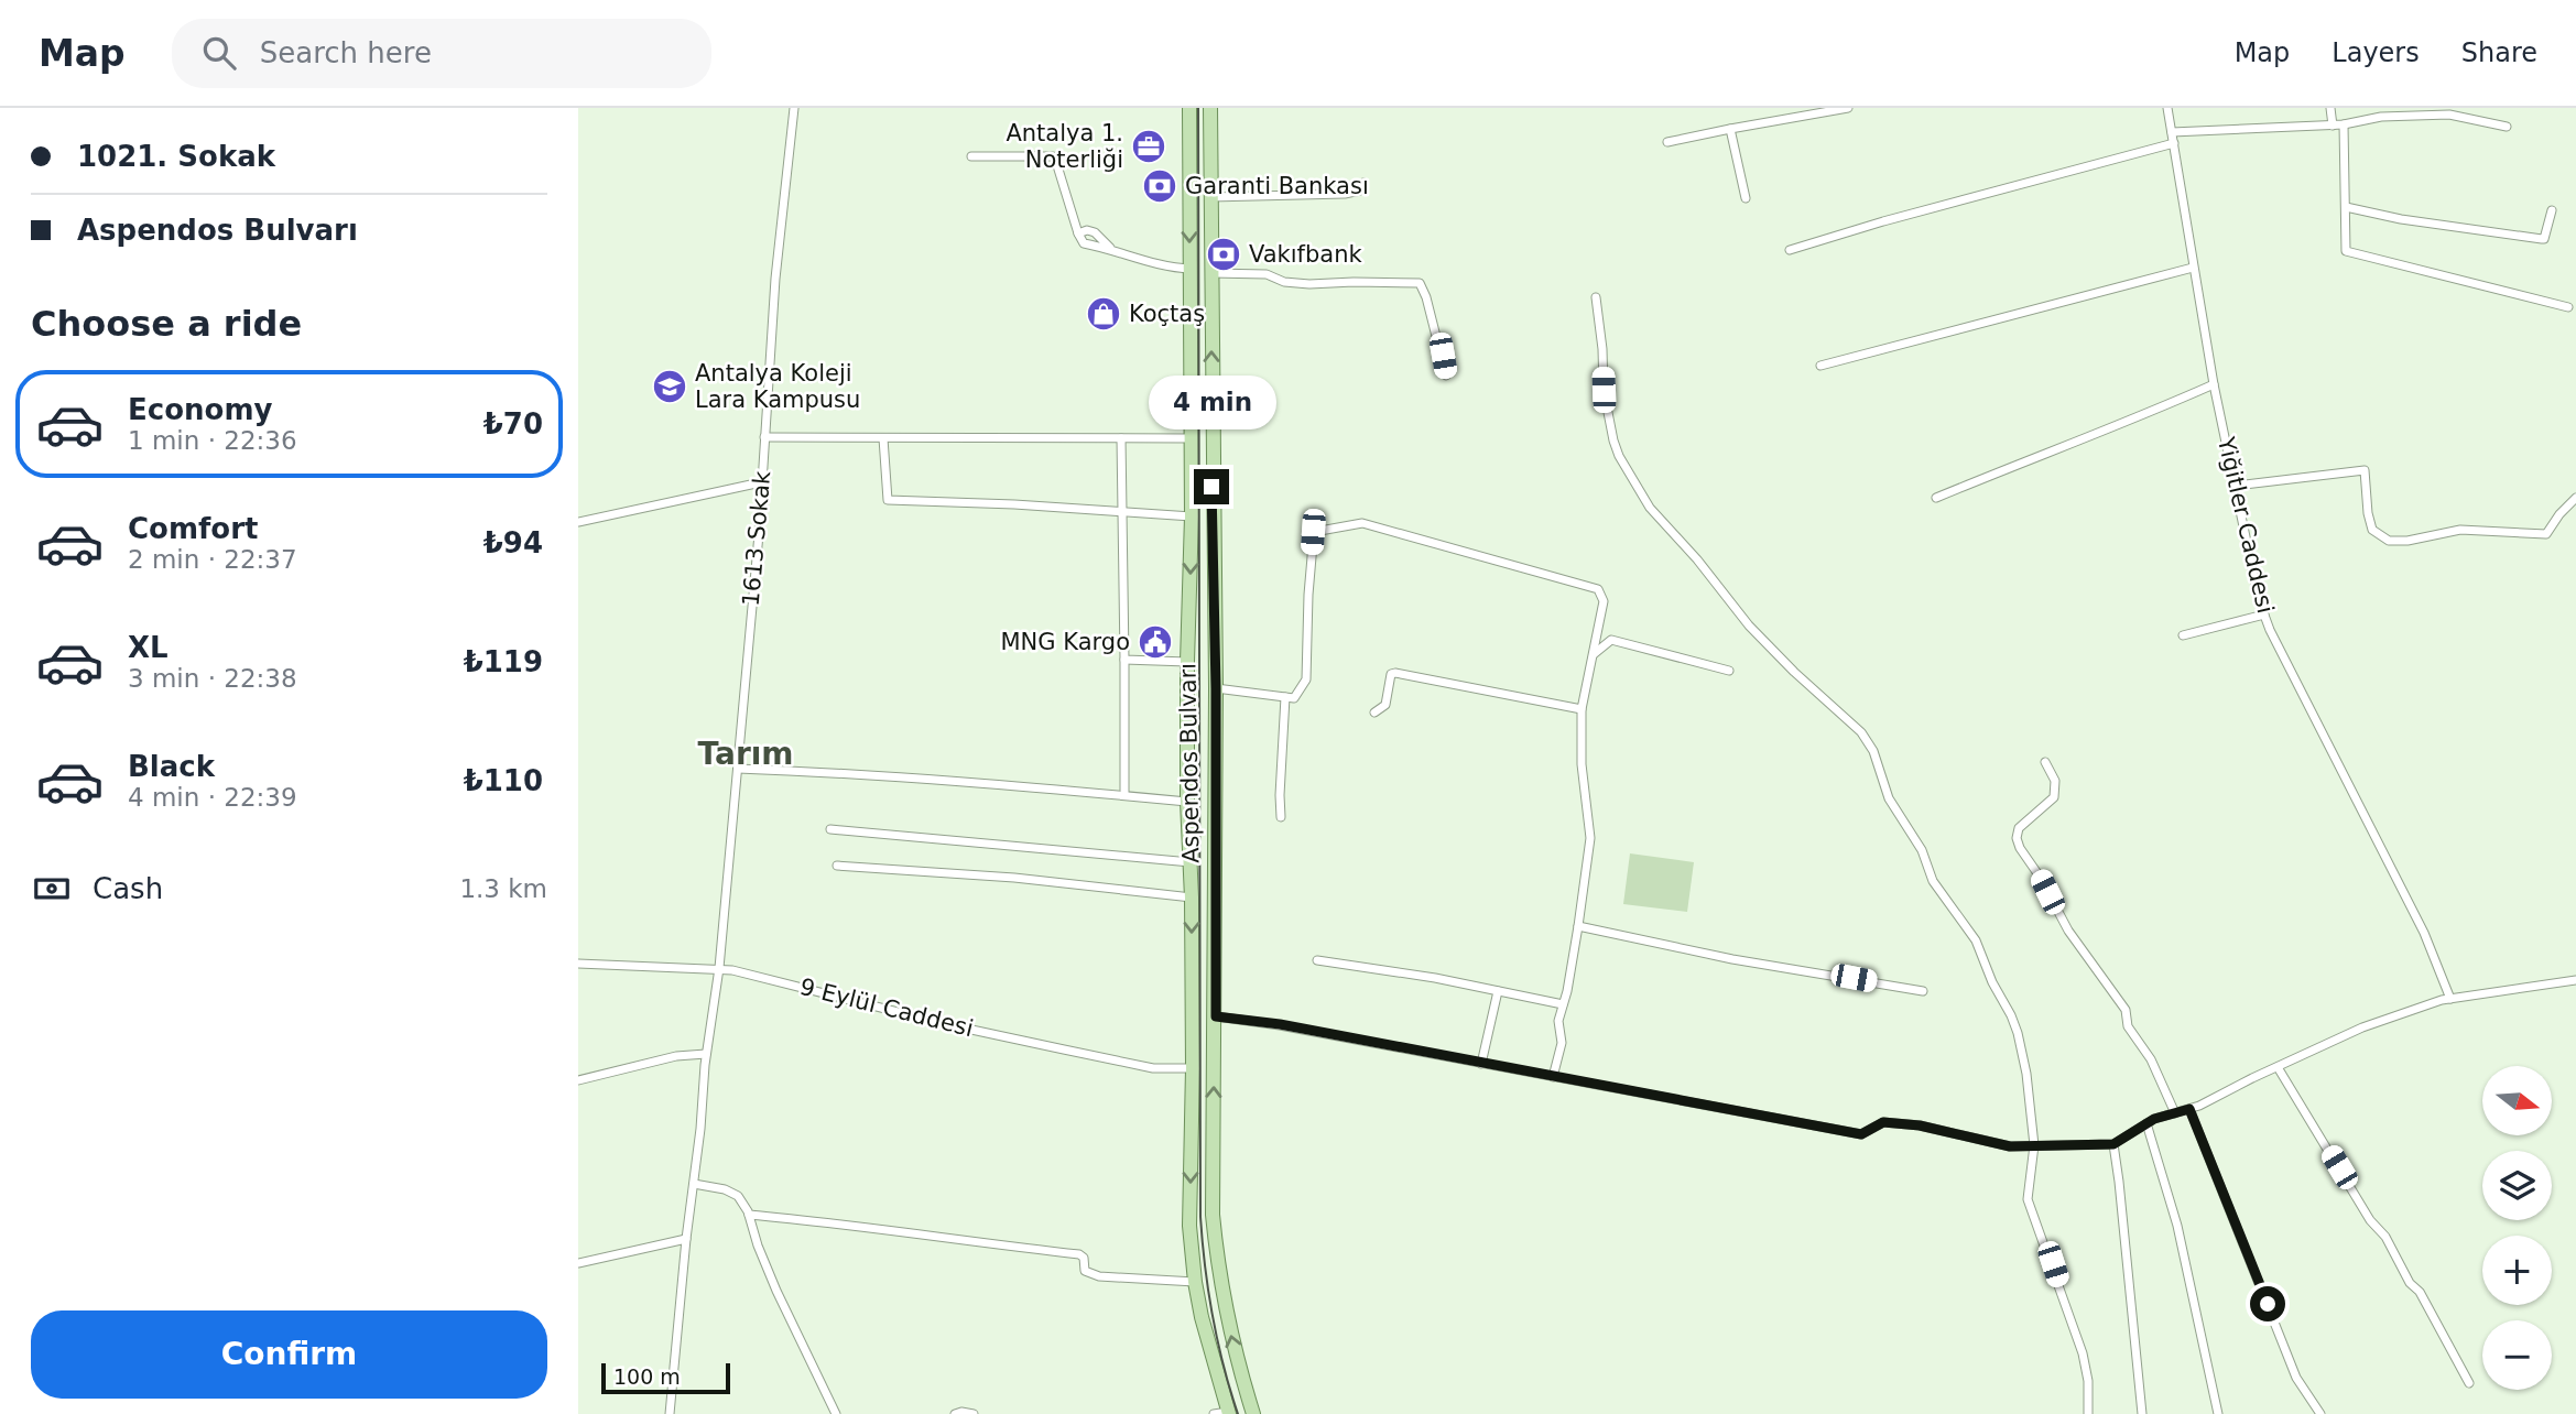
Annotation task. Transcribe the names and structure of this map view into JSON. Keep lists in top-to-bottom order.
{
  "streets": {
    "main road": ["Aspendos Bulvarı"],
    "street": ["Yiğitler Caddesi", "1613 Sokak", "9 Eylül Caddesi"]
  },
  "crossings": [
    ["1613 Sokak", "9 Eylül Caddesi"],
    ["Aspendos Bulvarı", "9 Eylül Caddesi"]
  ],
  "districts": ["Tarım"],
  "places": {
    "office": ["Antalya 1. Noterliği"],
    "bank": ["Garanti Bankası", "Vakıfbank"],
    "shop": ["Koçtaş"],
    "school or university": ["Antalya Koleji Lara Kampusu"],
    "public building": ["MNG Kargo"]
  },
  "scale_bar": "100 m",
  "north": "right",
  "page": {
    "header": "Map",
    "search": "Search here",
    "nav": ["Map", "Layers", "Share"],
    "banner": ["1021. Sokak", "Aspendos Bulvarı"],
    "heading": "Choose a ride",
    "list": [
      {
        "name": "Economy",
        "note": "1 min · 22:36",
        "value": "₺70"
      },
      {
        "name": "Comfort",
        "note": "2 min · 22:37",
        "value": "₺94"
      },
      {
        "name": "XL",
        "note": "3 min · 22:38",
        "value": "₺119"
      },
      {
        "name": "Black",
        "note": "4 min · 22:39",
        "value": "₺110"
      }
    ],
    "bubble": "4 min",
    "pay": ["Cash", "1.3 km"],
    "map_buttons": ["+", "−"],
    "buttons": "Confirm",
    "scale": "100 m"
  }
}
